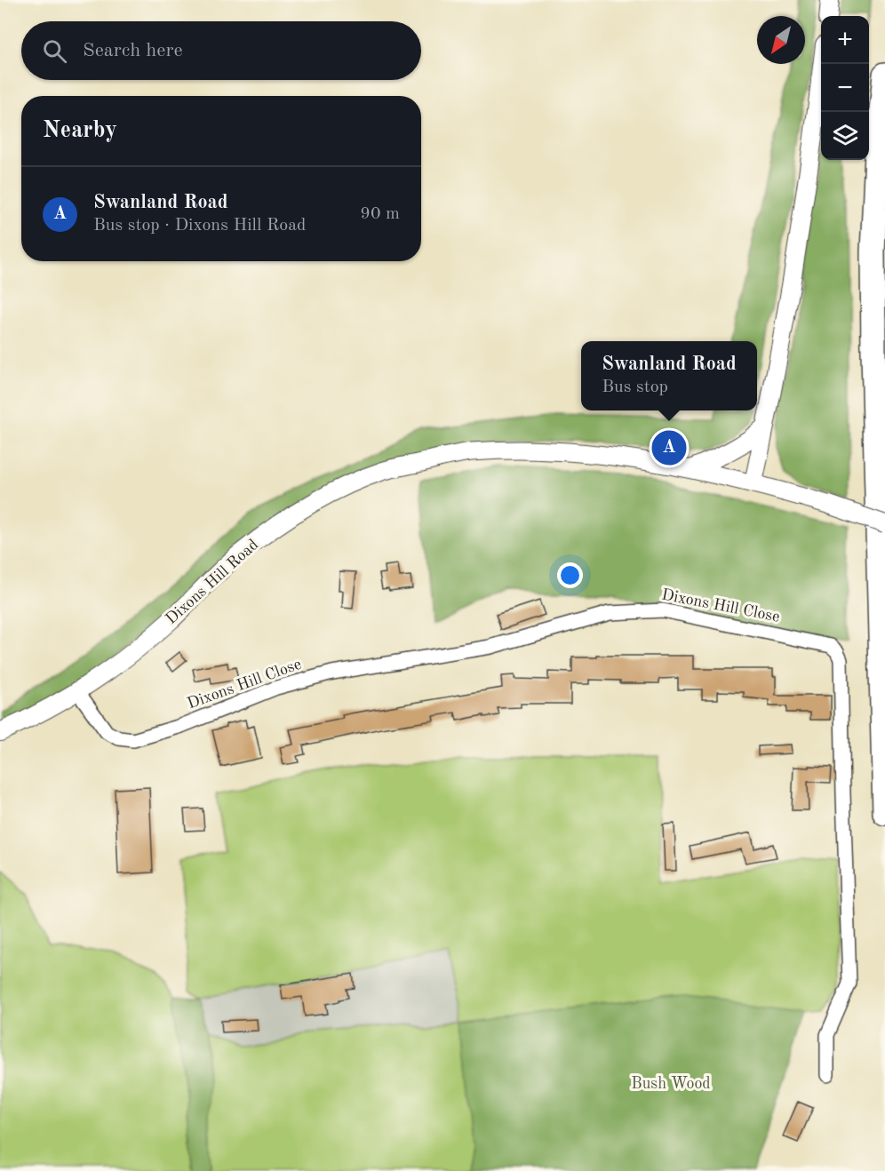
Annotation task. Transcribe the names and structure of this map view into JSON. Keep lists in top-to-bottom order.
{
  "streets": {
    "street": ["Dixons Hill Road", "Dixons Hill Close"]
  },
  "crossings": [
    ["Dixons Hill Road", "Dixons Hill Close"]
  ],
  "parks": ["Bush Wood"],
  "north": "bottom left",
  "page": {
    "map_buttons": ["+", "−"],
    "search": "Search here",
    "heading": "Nearby",
    "list": [
      {
        "mark": "A",
        "name": "Swanland Road",
        "note": "Bus stop · Dixons Hill Road",
        "value": "90 m"
      }
    ],
    "popup": ["Swanland Road", "Bus stop"],
    "pins": "A"
  }
}
